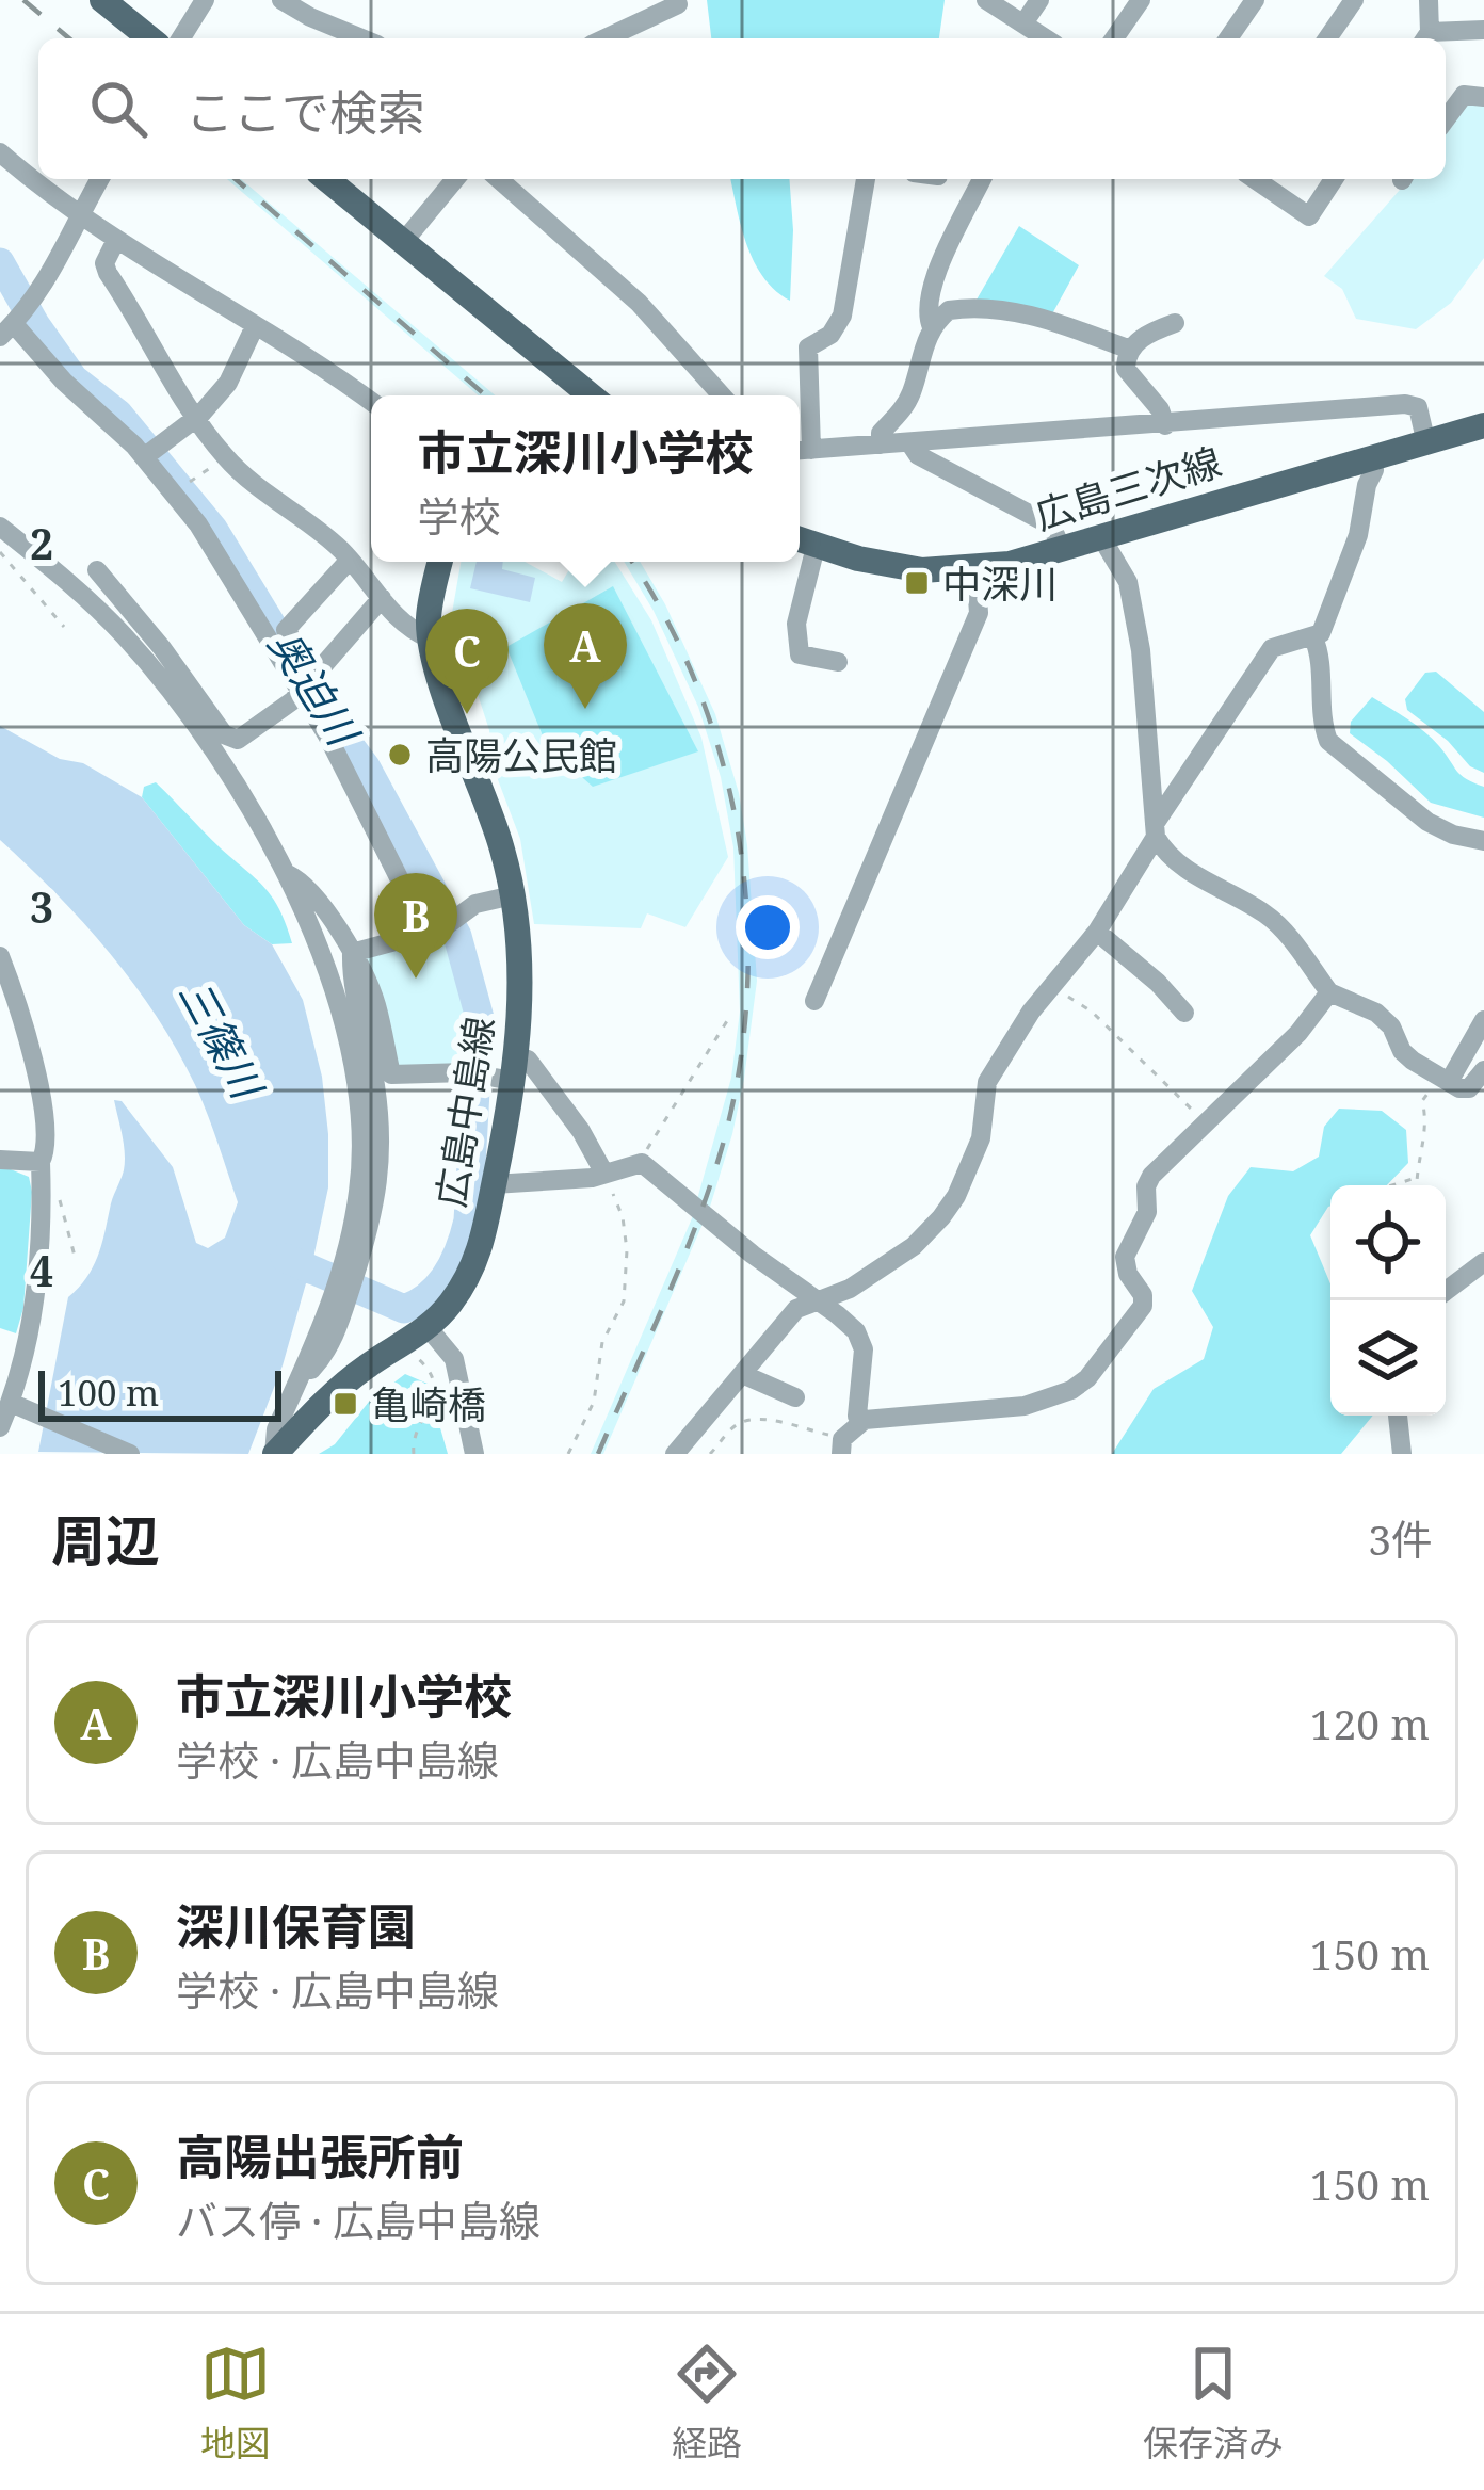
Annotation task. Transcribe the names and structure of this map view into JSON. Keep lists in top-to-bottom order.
{
  "streets": {
    "main road": ["広島三次線", "広島中島線"]
  },
  "water": ["奥迫川", "三篠川"],
  "places": {
    "transit": ["中深川", "亀崎橋"],
    "other": ["高陽公民館"]
  },
  "scale_bar": "100 m",
  "page": {
    "search": "ここで検索",
    "popup": ["市立深川小学校", "学校"],
    "pins": ["A", "C", "B"],
    "scale": "100 m",
    "heading": ["周辺", "3件"],
    "list": [
      {
        "mark": "A",
        "name": "市立深川小学校",
        "note": "学校 · 広島中島線",
        "value": "120 m"
      },
      {
        "mark": "B",
        "name": "深川保育園",
        "note": "学校 · 広島中島線",
        "value": "150 m"
      },
      {
        "mark": "C",
        "name": "高陽出張所前",
        "note": "バス停 · 広島中島線",
        "value": "150 m"
      }
    ],
    "nav": ["地図", "経路", "保存済み"]
  },
  "grid": {
    "rows": ["2", "3", "4"]
  }
}
